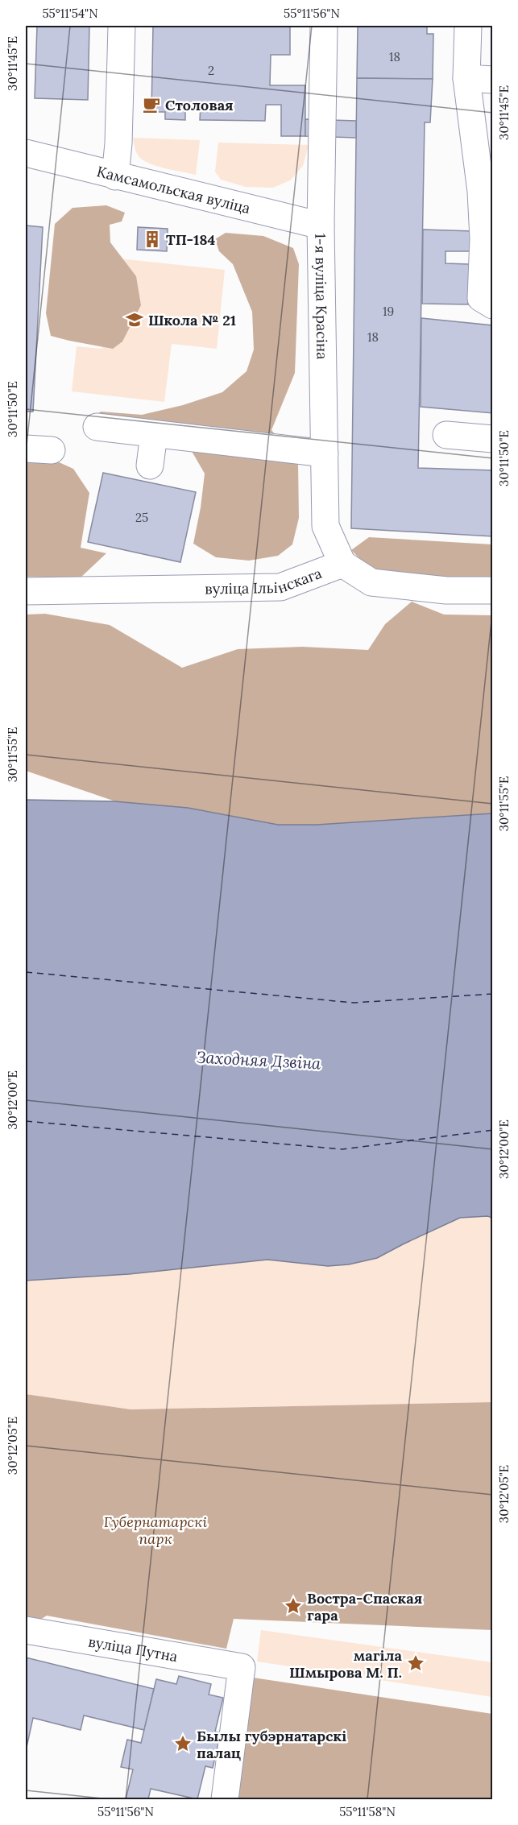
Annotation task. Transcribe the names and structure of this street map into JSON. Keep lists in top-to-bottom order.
{
  "streets": {
    "street": [
      "Камсамольская вуліца",
      "1-я вуліца Красіна",
      "вуліца Ільінскага",
      "вуліца Путна"
    ]
  },
  "crossings": [
    ["Камсамольская вуліца", "1-я вуліца Красіна"],
    ["1-я вуліца Красіна", "вуліца Ільінскага"]
  ],
  "water": ["Заходняя Дзвіна"],
  "parks": ["Губернатарскі парк"],
  "places": {
    "cafe": ["Столовая"],
    "building": ["ТП-184"],
    "school or university": ["Школа № 21"],
    "place": ["Востра-Спаская гара", "магіла Шмырова М. П.", "Былы губэрнатарскі палац"]
  },
  "house_numbers": [
    "18",
    "2",
    "19",
    "18",
    "25"
  ],
  "coordinates": [
    "55°11'54\"N",
    "55°11'56\"N",
    "30°11'45\"E",
    "30°11'50\"E",
    "30°11'55\"E",
    "30°12'00\"E",
    "30°12'05\"E",
    "55°11'58\"N"
  ]
}
